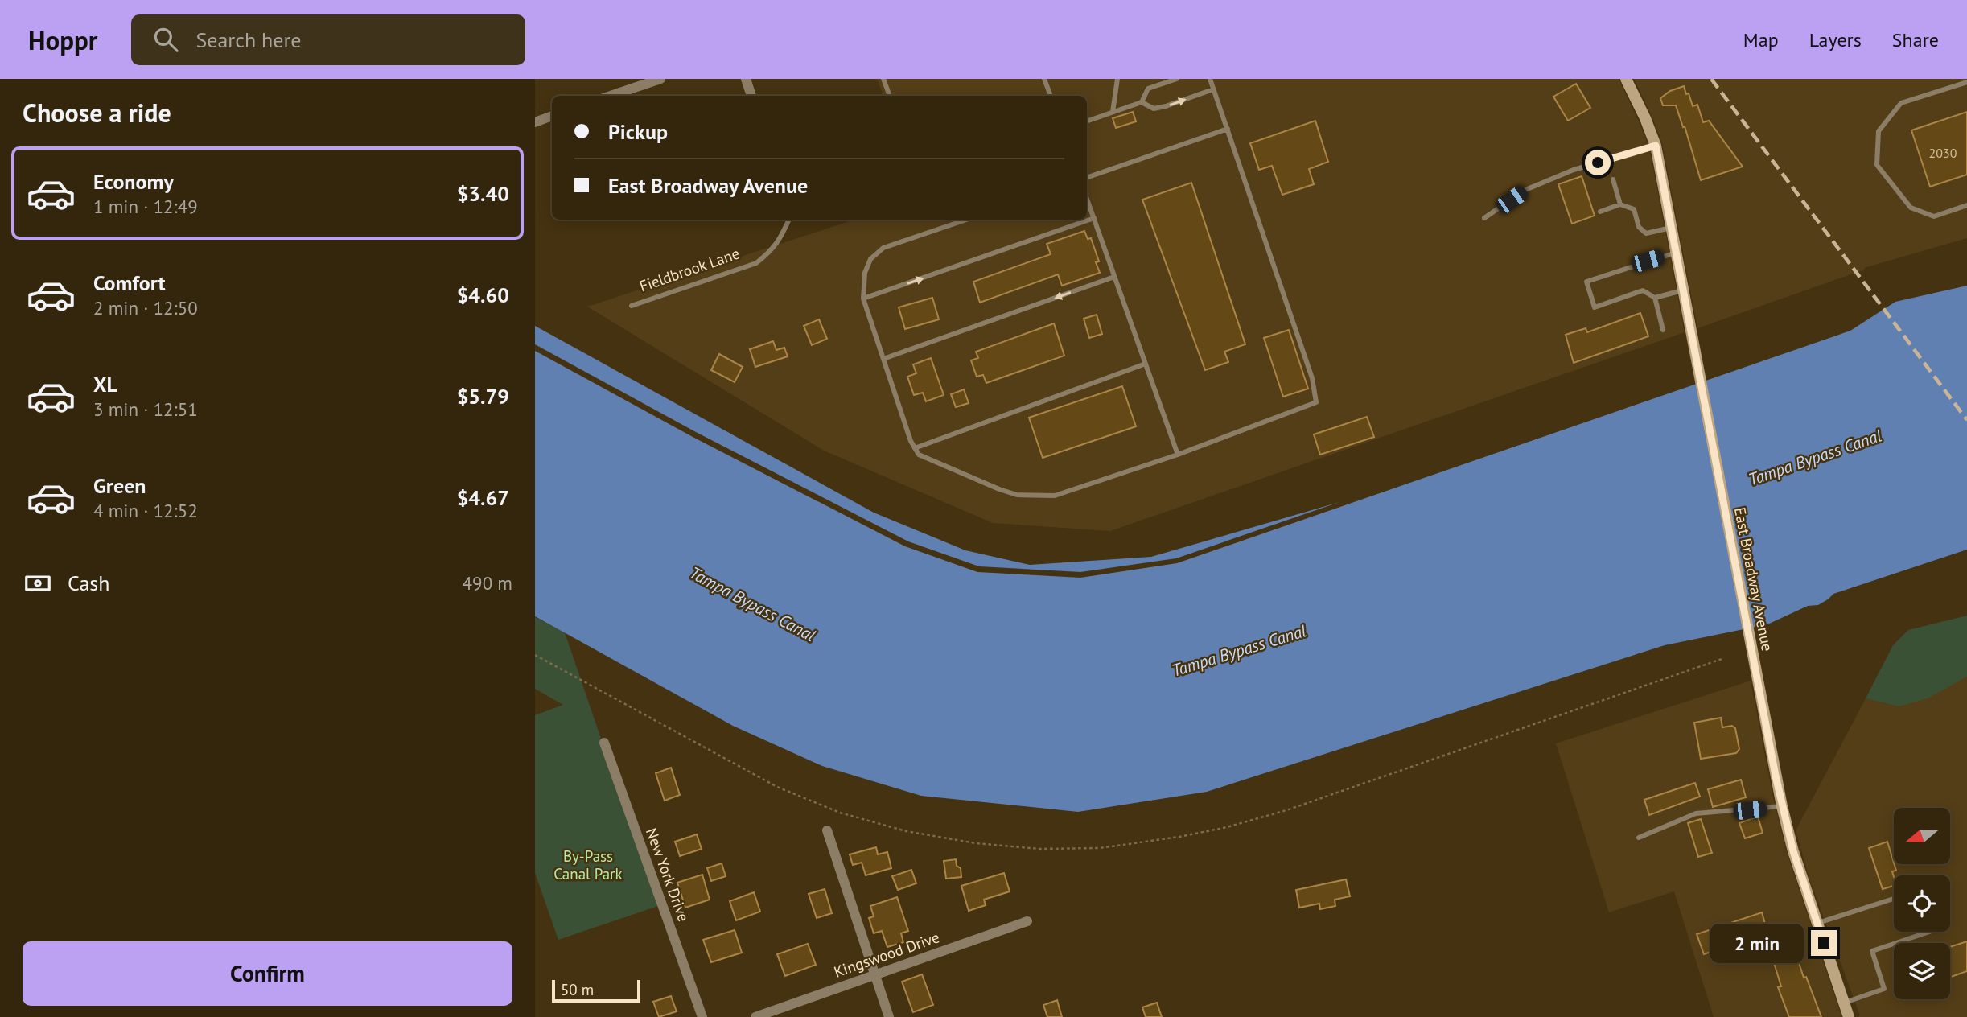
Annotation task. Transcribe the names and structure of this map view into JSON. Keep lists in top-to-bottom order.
{
  "streets": {
    "main road": ["East Broadway Avenue"],
    "street": ["New York Drive", "Kingswood Drive"],
    "lane": ["Fieldbrook Lane"]
  },
  "water": ["Tampa Bypass Canal"],
  "parks": ["By-Pass Canal Park"],
  "house_numbers": ["2030"],
  "scale_bar": "50 m",
  "north": "left",
  "page": {
    "header": "Hoppr",
    "search": "Search here",
    "nav": ["Map", "Layers", "Share"],
    "heading": "Choose a ride",
    "banner": ["Pickup", "East Broadway Avenue"],
    "list": [
      {
        "name": "Economy",
        "note": "1 min · 12:49",
        "value": "$3.40"
      },
      {
        "name": "Comfort",
        "note": "2 min · 12:50",
        "value": "$4.60"
      },
      {
        "name": "XL",
        "note": "3 min · 12:51",
        "value": "$5.79"
      },
      {
        "name": "Green",
        "note": "4 min · 12:52",
        "value": "$4.67"
      }
    ],
    "pay": ["Cash", "490 m"],
    "bubble": "2 min",
    "buttons": "Confirm",
    "scale": "50 m"
  }
}
